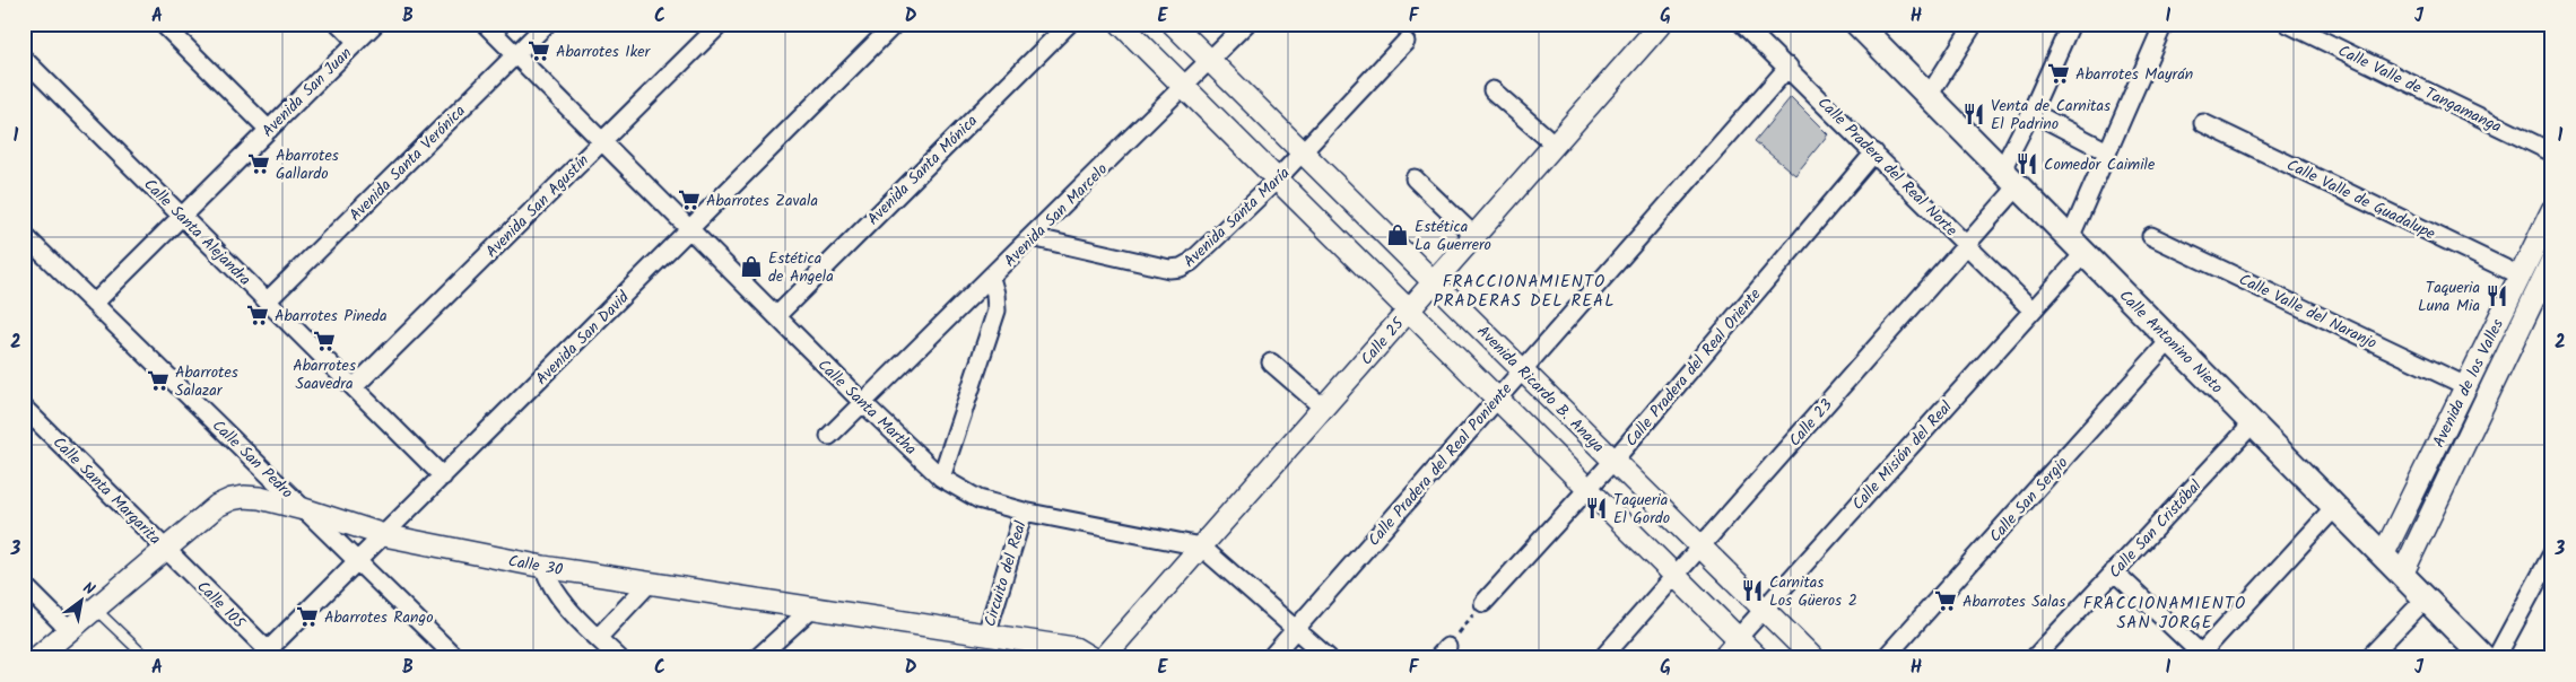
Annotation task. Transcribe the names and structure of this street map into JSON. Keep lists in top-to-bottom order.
{
  "streets": {
    "main road": ["Calle Antonino Nieto"],
    "street": [
      "Calle Valle de Tangamanga",
      "Avenida San Juan",
      "Avenida Santa Verónica",
      "Calle Pradera del Real Norte",
      "Avenida Santa Mónica",
      "Calle Valle de Guadalupe",
      "Avenida San Agustín",
      "Avenida San Marcelo",
      "Avenida Santa María",
      "Calle Santa Alejandra",
      "Calle Valle del Naranjo",
      "Avenida San David",
      "Calle 25",
      "Calle Pradera del Real Oriente",
      "Avenida de los Valles",
      "Avenida Ricardo B. Anaya",
      "Calle Santa Martha",
      "Calle 23",
      "Calle Misión del Real",
      "Calle San Pedro",
      "Calle Pradera del Real Poniente",
      "Calle Santa Margarita",
      "Calle San Sergio",
      "Calle San Cristóbal",
      "Calle 30",
      "Circuito del Real",
      "Calle 105"
    ]
  },
  "crossings": [
    ["Avenida San Juan", "Calle Santa Alejandra"],
    ["Avenida San Juan", "Calle San Pedro"],
    ["Avenida Santa Verónica", "Calle Santa Alejandra"],
    ["Avenida Santa Verónica", "Calle Santa Martha"],
    ["Calle Pradera del Real Norte", "Calle Pradera del Real Oriente"],
    ["Calle Pradera del Real Norte", "Calle 23"],
    ["Calle Pradera del Real Norte", "Calle Misión del Real"],
    ["Calle Pradera del Real Norte", "Calle Pradera del Real Poniente"],
    ["Avenida Santa Mónica", "Calle Santa Martha"],
    ["Calle Valle de Guadalupe", "Avenida de los Valles"],
    ["Avenida San Agustín", "Calle Santa Alejandra"],
    ["Avenida San Agustín", "Calle Santa Martha"],
    ["Avenida San Marcelo", "Avenida Santa María"],
    ["Avenida San Marcelo", "Avenida Ricardo B. Anaya"],
    ["Avenida San Marcelo", "Calle Santa Martha"],
    ["Avenida Santa María", "Avenida Ricardo B. Anaya"],
    ["Calle Santa Alejandra", "Avenida San David"],
    ["Calle Valle del Naranjo", "Avenida de los Valles"],
    ["Avenida San David", "Calle Santa Martha"],
    ["Avenida San David", "Calle San Pedro"],
    ["Avenida San David", "Calle 30"],
    ["Avenida San David", "Calle 105"],
    ["Calle 25", "Avenida Ricardo B. Anaya"],
    ["Calle 25", "Calle Santa Martha"],
    ["Calle Antonino Nieto", "Avenida de los Valles"],
    ["Calle Antonino Nieto", "Calle 23"],
    ["Calle Antonino Nieto", "Calle Misión del Real"],
    ["Calle Antonino Nieto", "Calle San Sergio"],
    ["Calle Antonino Nieto", "Calle San Cristóbal"],
    ["Calle Pradera del Real Oriente", "Avenida Ricardo B. Anaya"],
    ["Avenida Ricardo B. Anaya", "Calle 23"],
    ["Avenida Ricardo B. Anaya", "Calle Misión del Real"],
    ["Avenida Ricardo B. Anaya", "Calle Pradera del Real Poniente"],
    ["Calle Santa Martha", "Calle Pradera del Real Poniente"],
    ["Calle Santa Martha", "Circuito del Real"],
    ["Calle San Pedro", "Calle 30"],
    ["Calle Santa Margarita", "Calle 30"],
    ["Calle Santa Margarita", "Calle 105"],
    ["Calle 30", "Circuito del Real"],
    ["Calle 30", "Calle 105"]
  ],
  "districts": ["FRACCIONAMIENTO PRADERAS DEL REAL", "FRACCIONAMIENTO SAN JORGE"],
  "places": {
    "supermarket": [
      "Abarrotes Iker",
      "Abarrotes Mayrán",
      "Abarrotes Gallardo",
      "Abarrotes Zavala",
      "Abarrotes Pineda",
      "Abarrotes Saavedra",
      "Abarrotes Salazar",
      "Abarrotes Salas",
      "Abarrotes Rango"
    ],
    "restaurant": [
      "Venta de Carnitas El Padrino",
      "Comedor Caimile",
      "Taqueria Luna Mia",
      "Taqueria El Gordo",
      "Carnitas Los Güeros 2"
    ],
    "shop": ["Estética La Guerrero", "Estética de Angela"]
  },
  "north": "top right",
  "grid": {
    "columns": [
      "A",
      "B",
      "C",
      "D",
      "E",
      "F",
      "G",
      "H",
      "I",
      "J"
    ],
    "rows": ["1", "2", "3"]
  }
}
